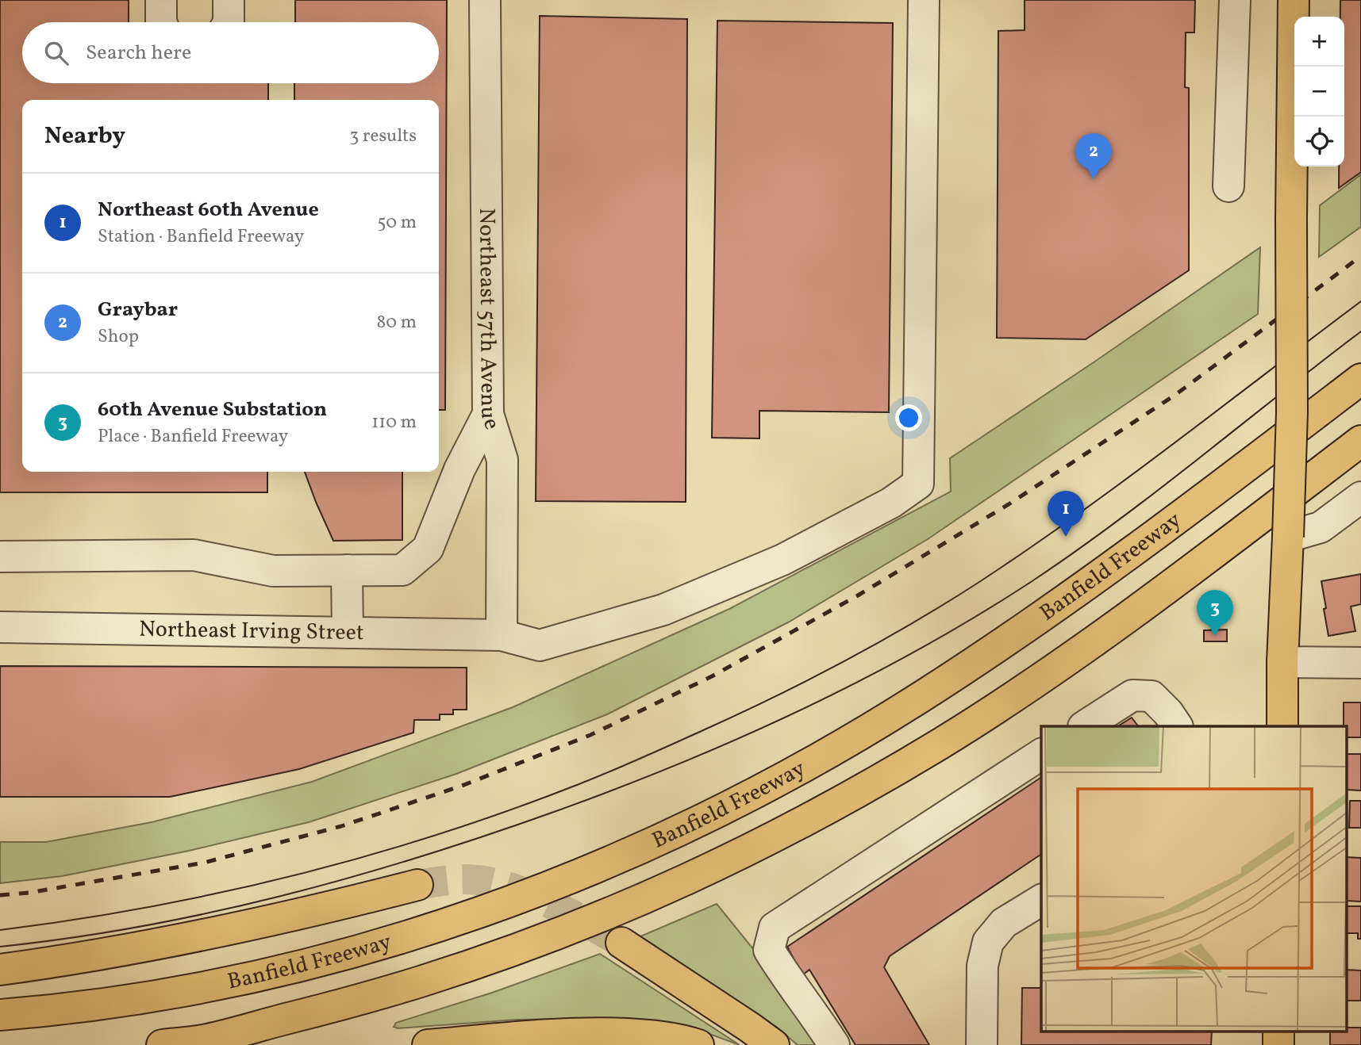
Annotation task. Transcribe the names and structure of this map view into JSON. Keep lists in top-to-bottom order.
{
  "streets": {
    "main road": ["Banfield Freeway"],
    "street": ["Northeast 57th Avenue", "Northeast Irving Street"]
  },
  "crossings": [
    ["Northeast 57th Avenue", "Northeast Irving Street"]
  ],
  "page": {
    "map_buttons": ["+", "−"],
    "search": "Search here",
    "heading": ["Nearby", "3 results"],
    "pins": ["2", "1", "3"],
    "list": [
      {
        "mark": "1",
        "name": "Northeast 60th Avenue",
        "note": "Station · Banfield Freeway",
        "value": "50 m"
      },
      {
        "mark": "2",
        "name": "Graybar",
        "note": "Shop",
        "value": "80 m"
      },
      {
        "mark": "3",
        "name": "60th Avenue Substation",
        "note": "Place · Banfield Freeway",
        "value": "110 m"
      }
    ]
  }
}
